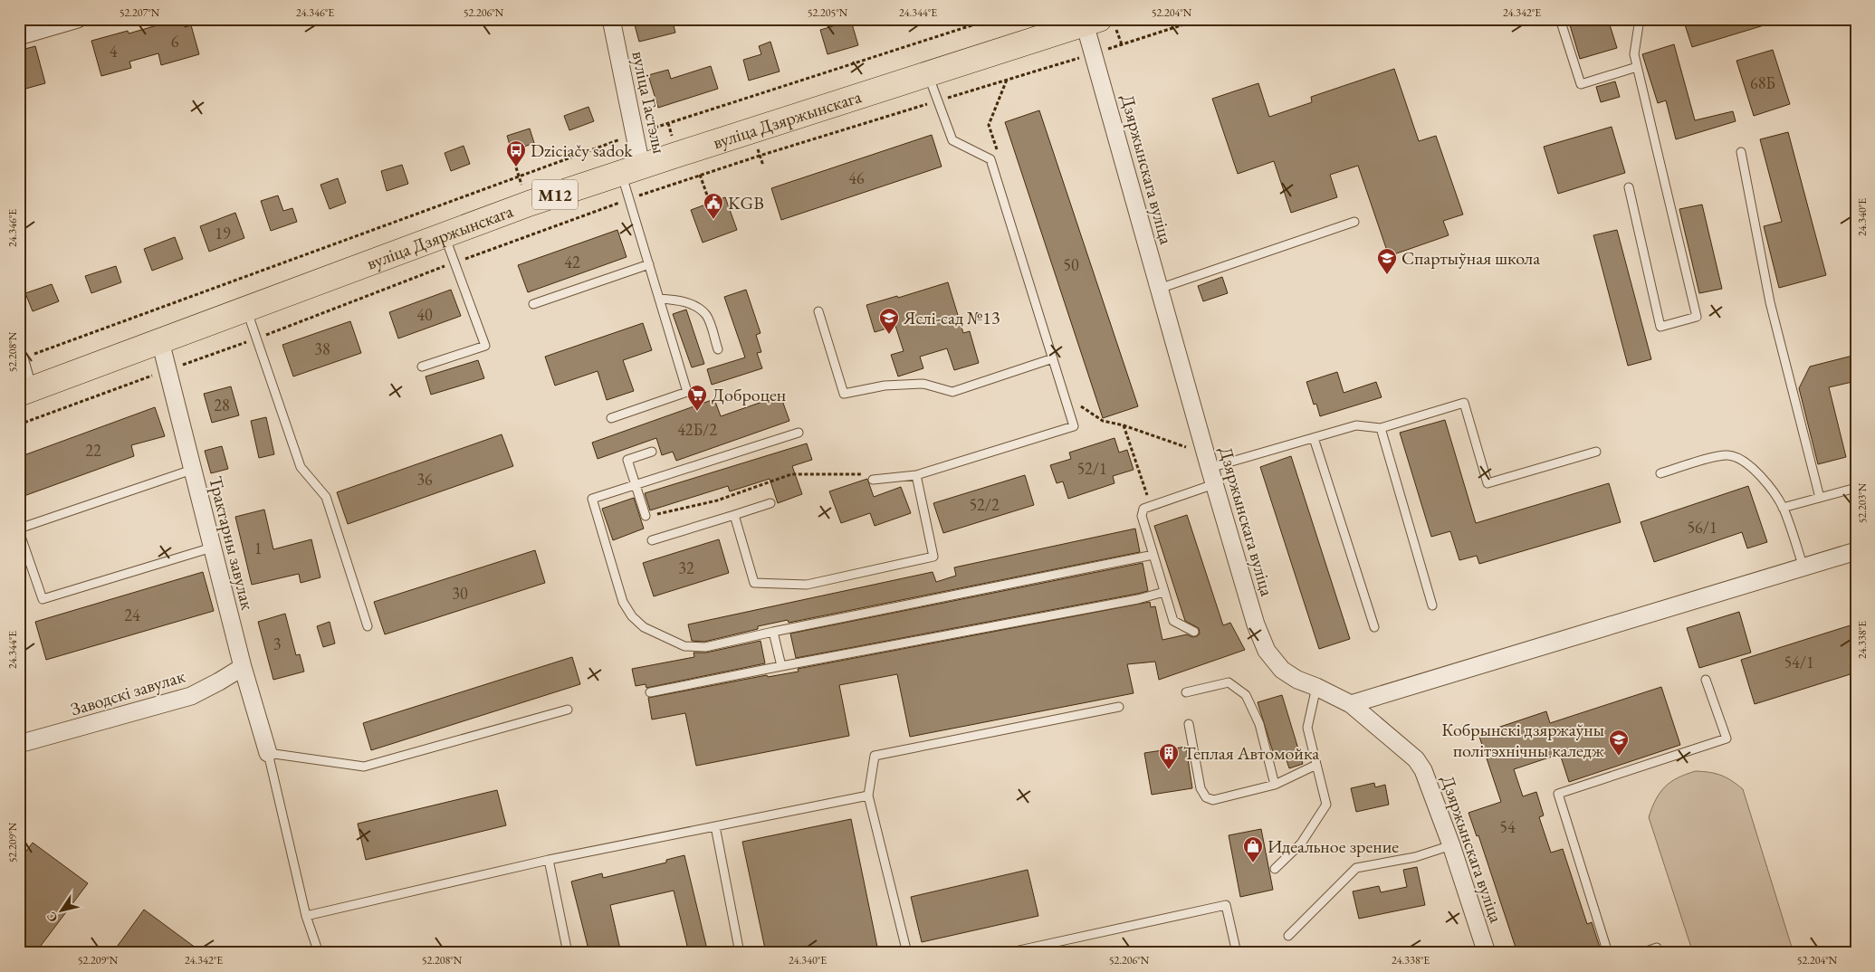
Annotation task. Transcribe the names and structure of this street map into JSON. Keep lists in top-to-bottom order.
{
  "streets": {
    "main road": ["вуліца Дзяржынскага", "М12"],
    "street": [
      "вуліца Гастэлы",
      "Дзяржынскага вуліца",
      "Трактарны завулак",
      "Заводскі завулак"
    ]
  },
  "crossings": [
    ["вуліца Гастэлы", "вуліца Дзяржынскага"],
    ["вуліца Дзяржынскага", "Дзяржынскага вуліца"],
    ["вуліца Дзяржынскага", "Трактарны завулак"],
    ["Трактарны завулак", "Заводскі завулак"]
  ],
  "places": {
    "bus stop": ["Dziciačy sadok"],
    "public building": ["KGB"],
    "school or university": ["Спартыўная школа", "Яслі-сад №13", "Кобрынскі дзяржаўны політэхнічны каледж"],
    "supermarket": ["Доброцен"],
    "building": ["Теплая Автомойка"],
    "shop": ["Идеальное зрение"]
  },
  "house_numbers": [
    "6",
    "4",
    "68Б",
    "46",
    "19",
    "42",
    "50",
    "40",
    "38",
    "28",
    "42Б/2",
    "22",
    "52/1",
    "36",
    "52/2",
    "56/1",
    "1",
    "32",
    "30",
    "24",
    "3",
    "54/1",
    "54"
  ],
  "north": "bottom left",
  "coordinates": [
    "52.207°N",
    "24.346°E",
    "52.206°N",
    "52.205°N",
    "24.344°E",
    "52.204°N",
    "24.342°E",
    "24.340°E",
    "52.208°N",
    "52.203°N",
    "24.338°E",
    "52.209°N"
  ]
}
